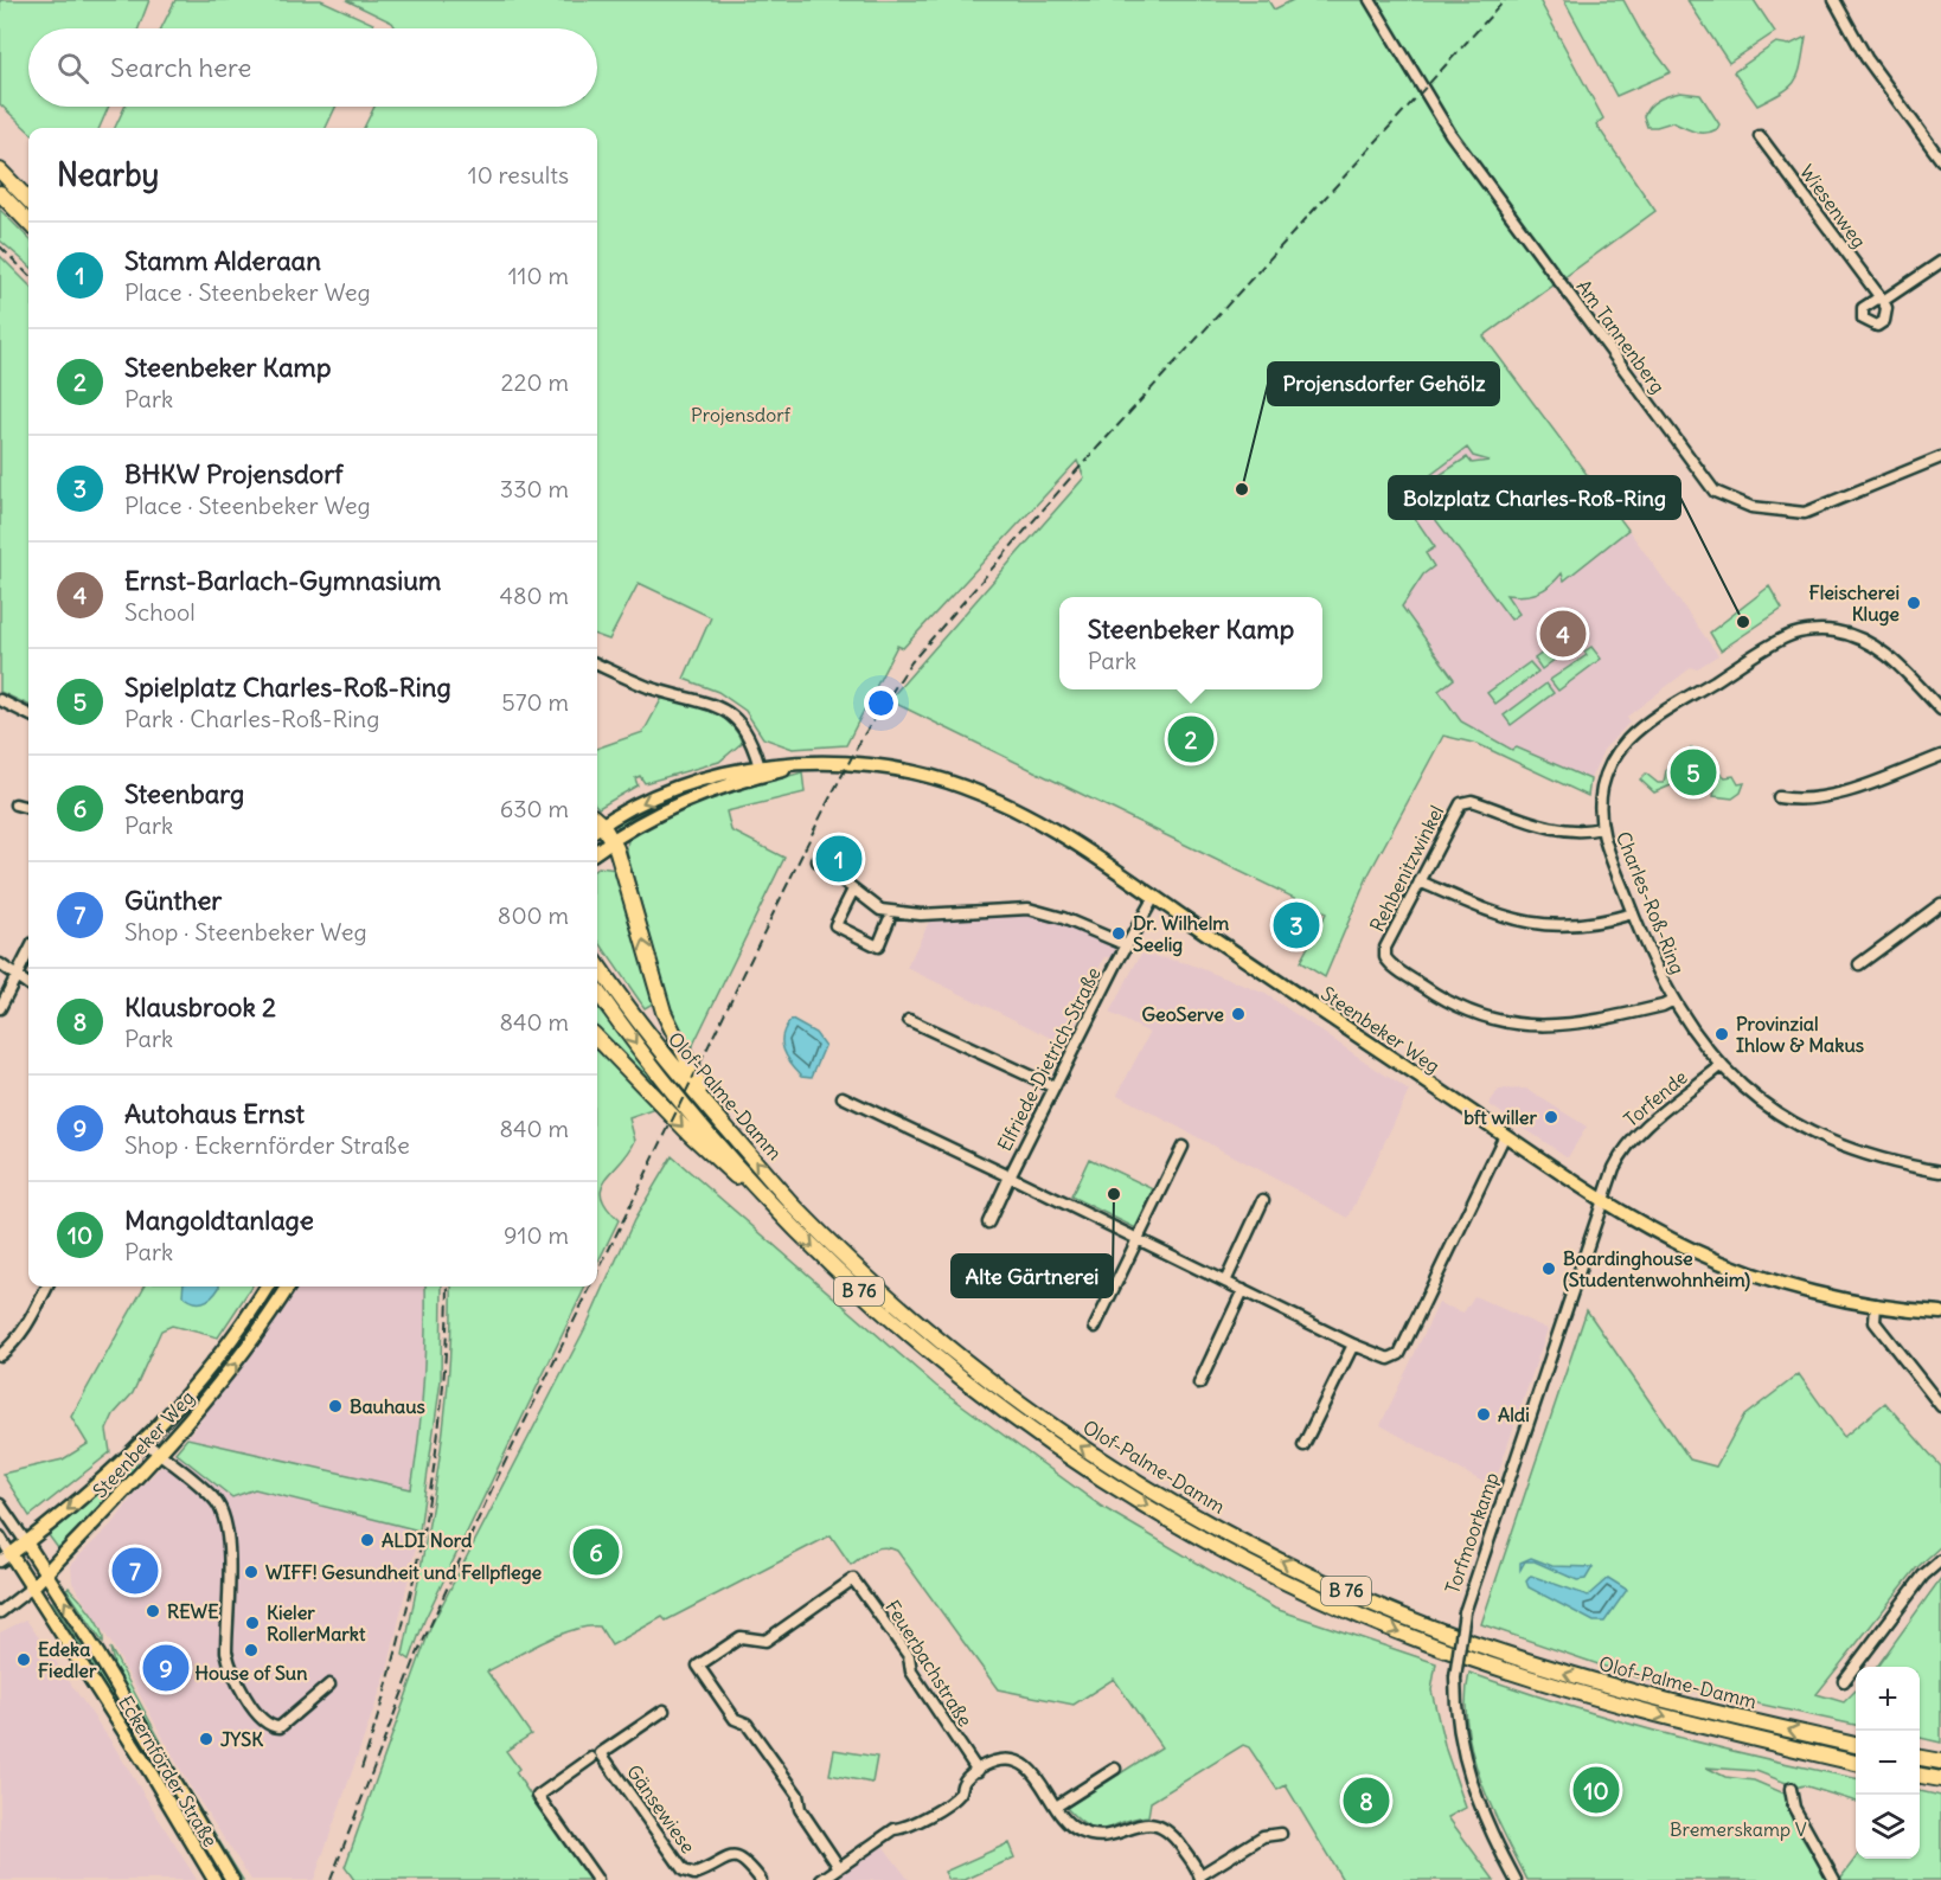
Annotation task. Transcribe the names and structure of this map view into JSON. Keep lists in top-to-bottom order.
{
  "streets": {
    "highway": ["Olof-Palme-Damm", "B 76"],
    "main road": ["Steenbeker Weg", "Eckernförder Straße"],
    "street": [
      "Wiesenweg",
      "Am Tannenberg",
      "Rehbenitzwinkel",
      "Charles-Roß-Ring",
      "Elfriede-Dietrich-Straße",
      "Torfende",
      "Torfmoorkamp",
      "Feuerbachstraße",
      "Gänsewiese"
    ]
  },
  "crossings": [
    ["Rehbenitzwinkel", "Charles-Roß-Ring"],
    ["Charles-Roß-Ring", "Torfende"],
    ["Steenbeker Weg", "Elfriede-Dietrich-Straße"],
    ["Steenbeker Weg", "Torfende"],
    ["Steenbeker Weg", "Torfmoorkamp"],
    ["Steenbeker Weg", "Eckernförder Straße"],
    ["Torfende", "Torfmoorkamp"]
  ],
  "one_way": ["Eckernförder Straße"],
  "parks": ["Projensdorf", "Bremerskamp V"],
  "places": [
    "Projensdorfer Gehölz",
    "Fleischerei Kluge",
    "Bolzplatz Charles-Roß-Ring",
    "Dr. Wilhelm Seelig",
    "GeoServe",
    "Provinzial Ihlow & Makus",
    "bft willer",
    "Alte Gärtnerei",
    "Boardinghouse (Studentenwohnheim)",
    "Bauhaus",
    "Aldi",
    "ALDI Nord",
    "WIFF! Gesundheit und Fellpflege",
    "REWE",
    "Kieler RollerMarkt",
    "House of Sun",
    "Edeka Fiedler",
    "JYSK"
  ],
  "page": {
    "search": "Search here",
    "heading": ["Nearby", "10 results"],
    "list": [
      {
        "mark": "1",
        "name": "Stamm Alderaan",
        "note": "Place · Steenbeker Weg",
        "value": "110 m"
      },
      {
        "mark": "2",
        "name": "Steenbeker Kamp",
        "note": "Park",
        "value": "220 m"
      },
      {
        "mark": "3",
        "name": "BHKW Projensdorf",
        "note": "Place · Steenbeker Weg",
        "value": "330 m"
      },
      {
        "mark": "4",
        "name": "Ernst-Barlach-Gymnasium",
        "note": "School",
        "value": "480 m"
      },
      {
        "mark": "5",
        "name": "Spielplatz Charles-Roß-Ring",
        "note": "Park · Charles-Roß-Ring",
        "value": "570 m"
      },
      {
        "mark": "6",
        "name": "Steenbarg",
        "note": "Park",
        "value": "630 m"
      },
      {
        "mark": "7",
        "name": "Günther",
        "note": "Shop · Steenbeker Weg",
        "value": "800 m"
      },
      {
        "mark": "8",
        "name": "Klausbrook 2",
        "note": "Park",
        "value": "840 m"
      },
      {
        "mark": "9",
        "name": "Autohaus Ernst",
        "note": "Shop · Eckernförder Straße",
        "value": "840 m"
      },
      {
        "mark": "10",
        "name": "Mangoldtanlage",
        "note": "Park",
        "value": "910 m"
      }
    ],
    "popup": ["Steenbeker Kamp", "Park"],
    "pins": [
      "4",
      "2",
      "5",
      "1",
      "3",
      "6",
      "7",
      "9",
      "10",
      "8"
    ],
    "map_buttons": ["+", "−"]
  }
}
